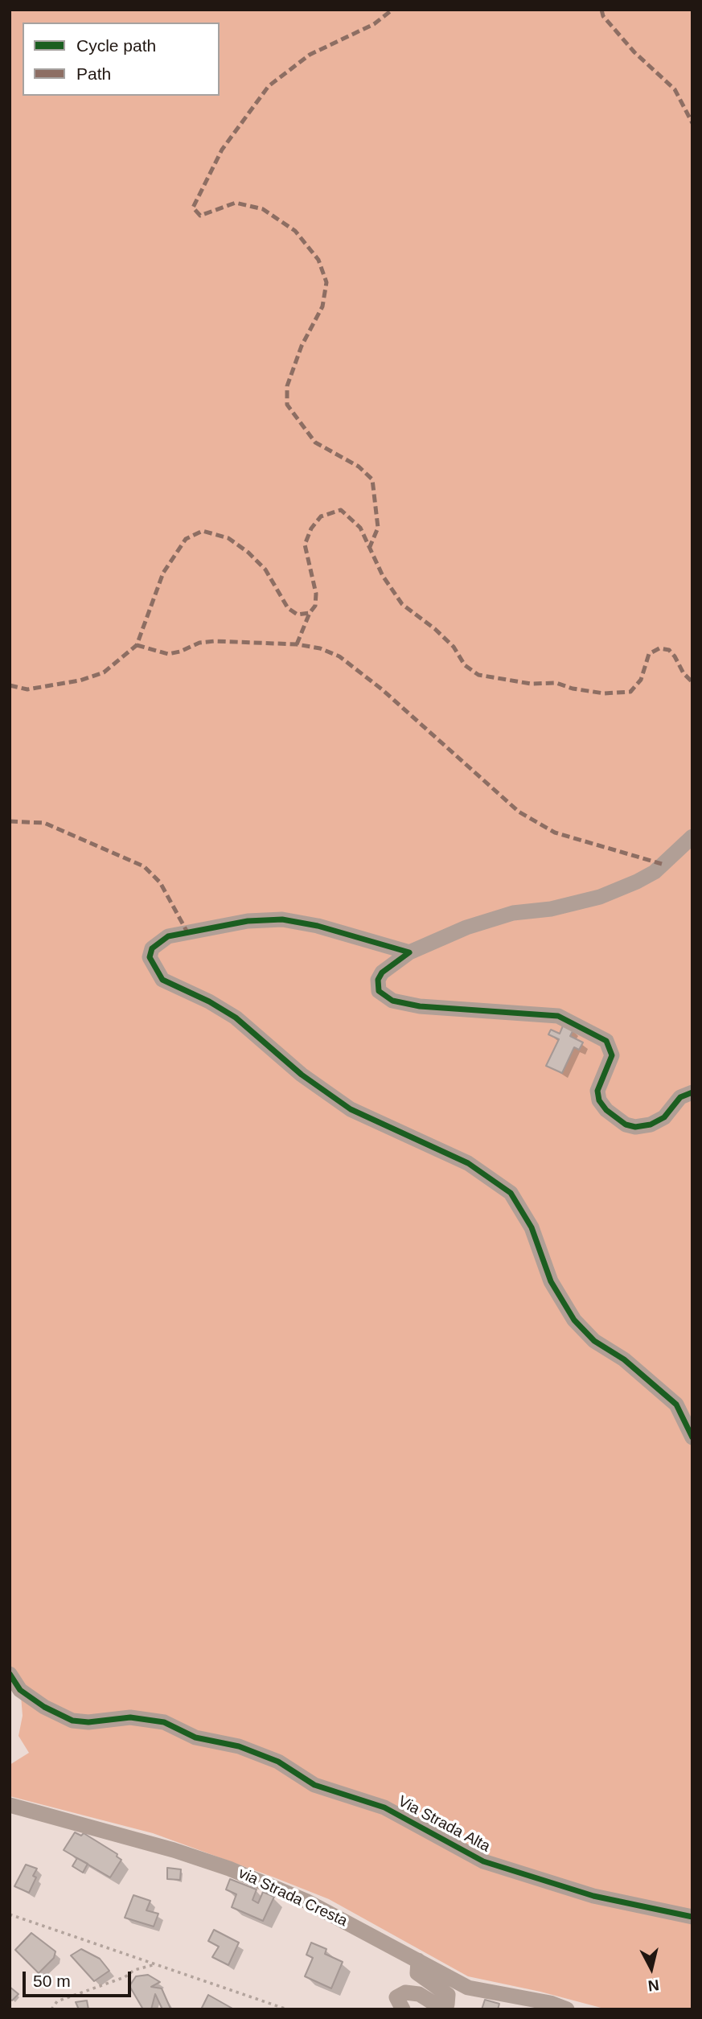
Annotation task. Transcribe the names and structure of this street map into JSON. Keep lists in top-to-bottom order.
{
  "streets": {
    "street": ["Via Strada Alta", "via Strada Cresta"]
  },
  "legend": ["Cycle path", "Path"],
  "scale_bar": "50 m",
  "north": "bottom"
}
